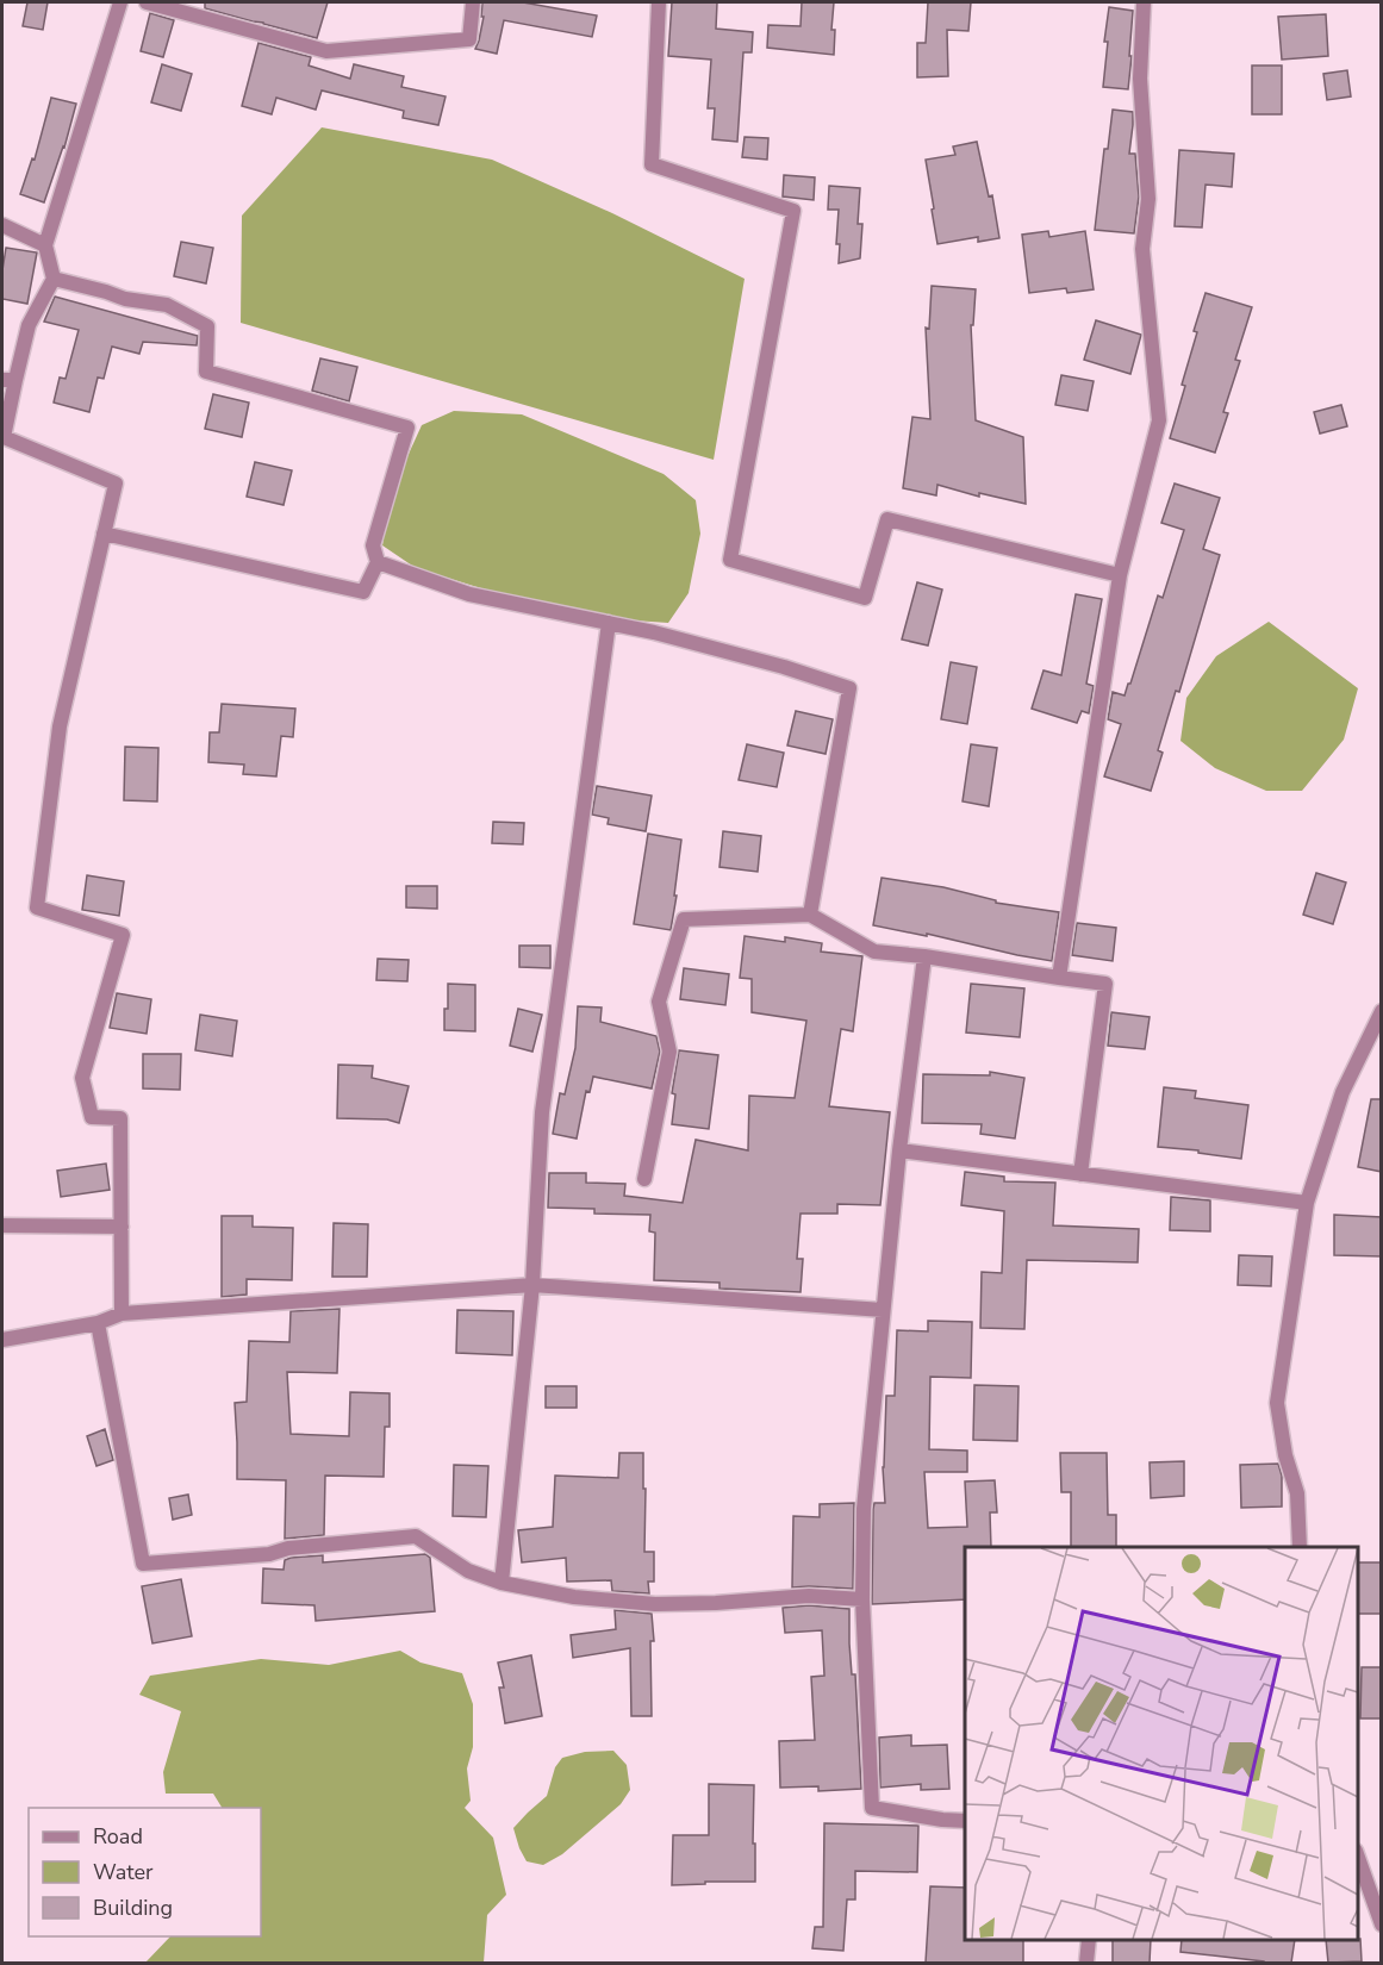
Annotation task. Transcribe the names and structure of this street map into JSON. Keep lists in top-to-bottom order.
{
  "legend": ["Road", "Water", "Building"]
}
